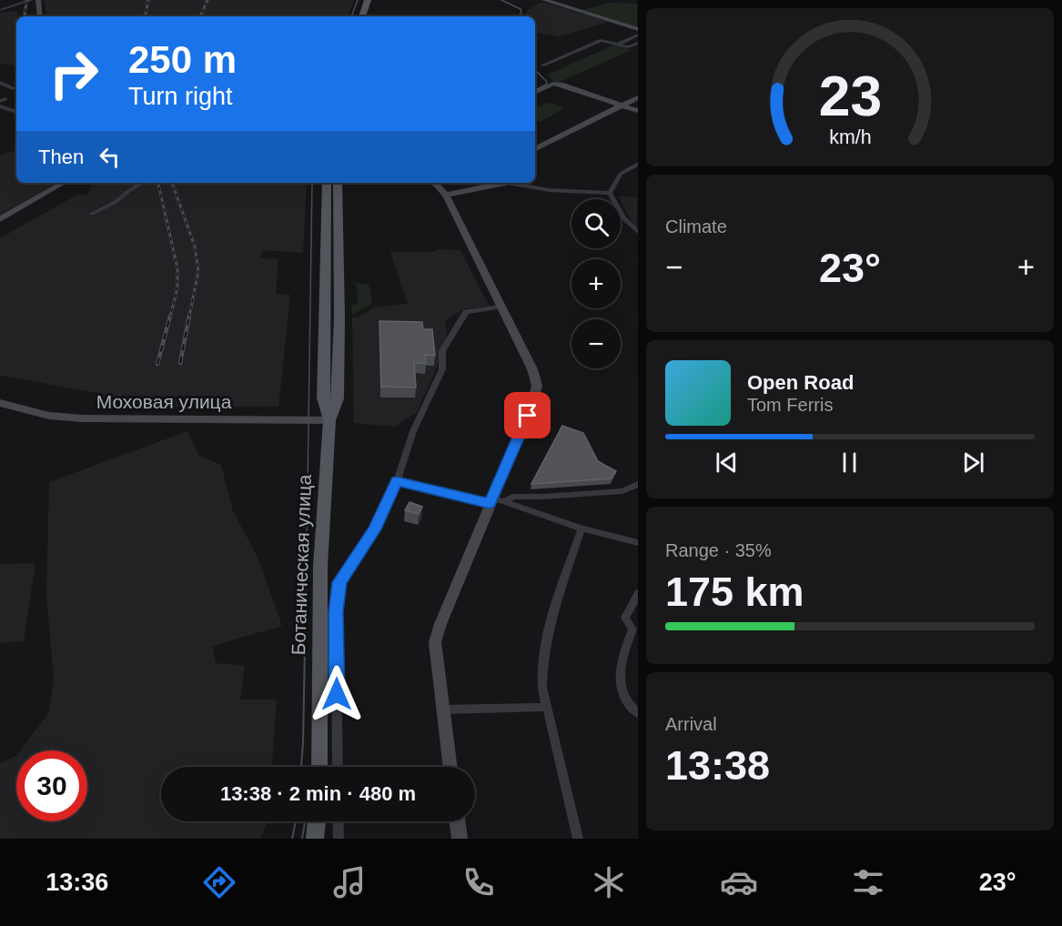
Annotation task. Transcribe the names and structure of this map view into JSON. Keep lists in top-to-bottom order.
{
  "streets": {
    "main road": ["Моховая улица", "Ботаническая улица"]
  },
  "crossings": [
    ["Моховая улица", "Ботаническая улица"]
  ],
  "page": {
    "turn": ["250 m", "Turn right"],
    "then": "Then",
    "tile": [
      "Climate",
      ["Range · 35%", "175 km"],
      ["Arrival", "13:38"]
    ],
    "map_buttons": ["+", "−"],
    "heat": ["−", "23°", "+"],
    "song": ["Open Road", "Tom Ferris"],
    "limit": "30",
    "trip": "13:38 · 2 min · 480 m",
    "tabs": ["13:36", "23°"],
    "gauge": ["23", "km/h"]
  }
}
